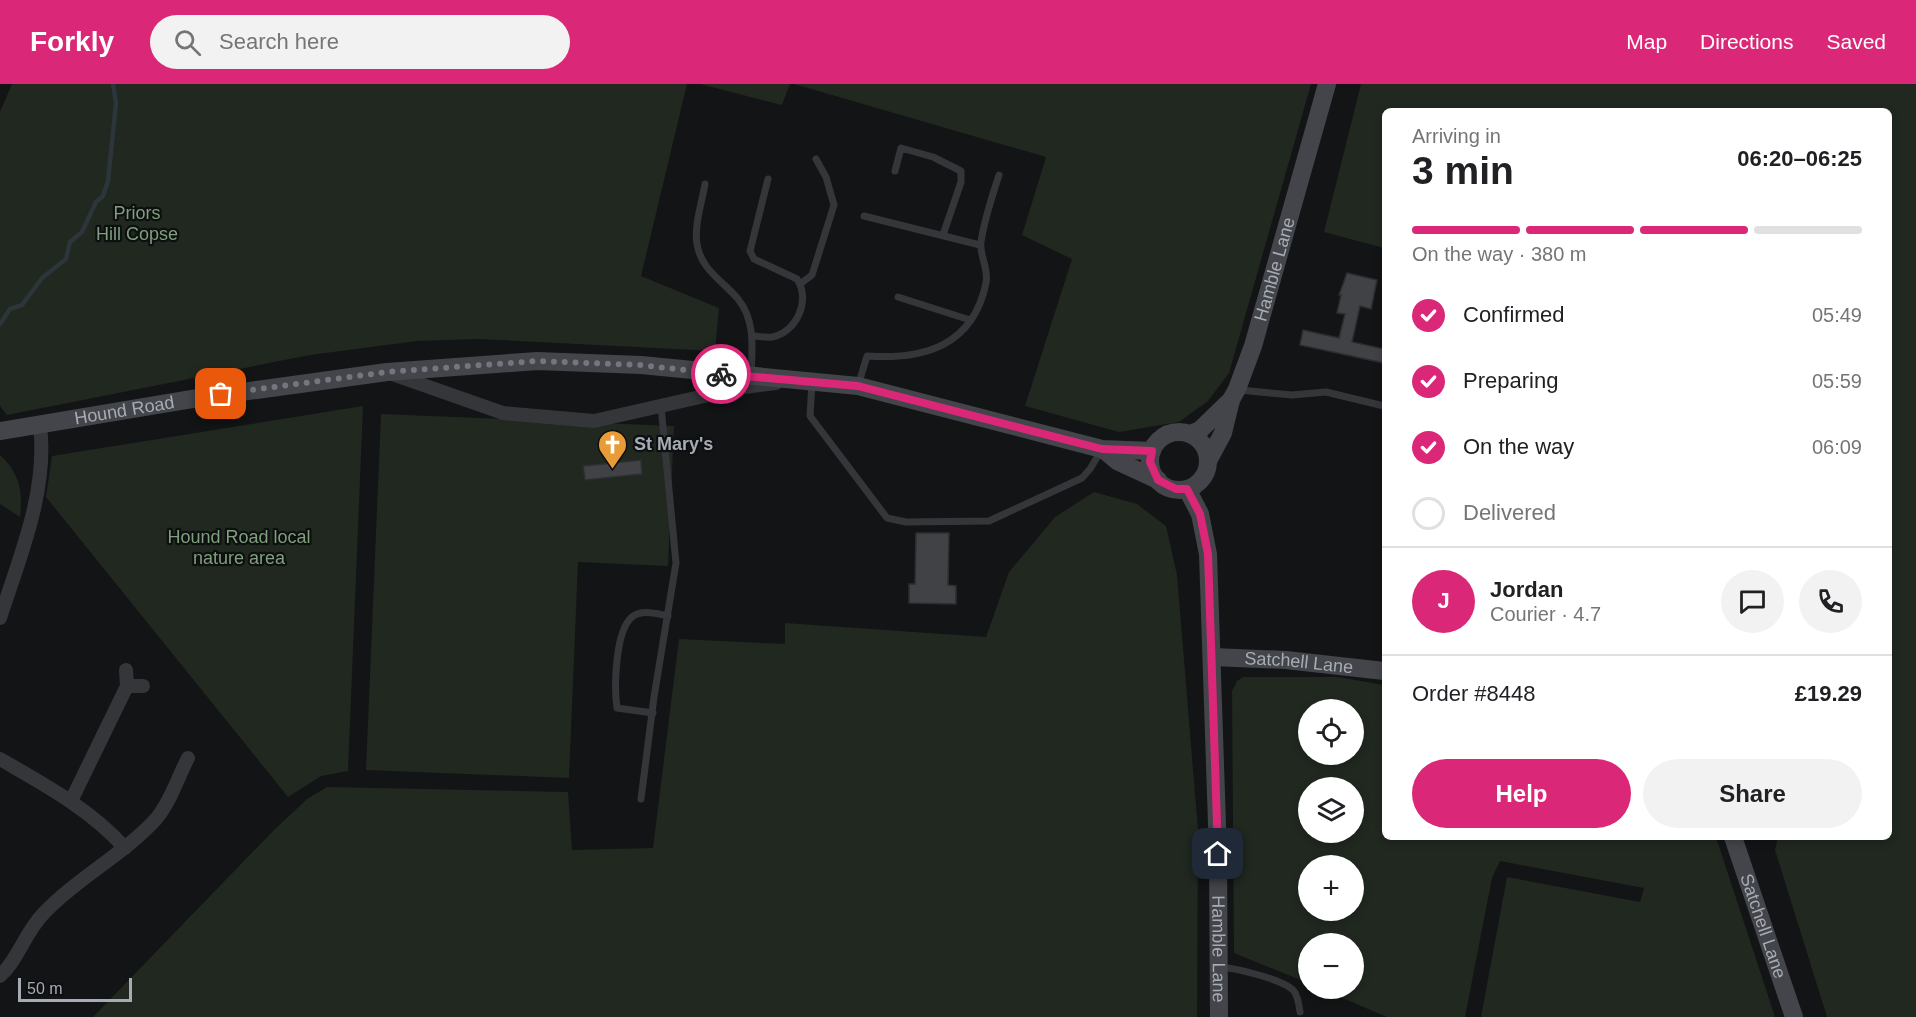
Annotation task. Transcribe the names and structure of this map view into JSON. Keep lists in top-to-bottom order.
{
  "streets": {
    "street": ["Hamble Lane", "Hound Road", "Satchell Lane"]
  },
  "crossings": [
    ["Hamble Lane", "Hound Road"],
    ["Hamble Lane", "Satchell Lane"]
  ],
  "parks": ["Priors Hill Copse", "Hound Road local nature area"],
  "places": {
    "church": ["St Mary's"]
  },
  "scale_bar": "50 m",
  "page": {
    "header": "Forkly",
    "search": "Search here",
    "nav": ["Map", "Directions", "Saved"],
    "heading": ["3 min", "Arriving in", "06:20–06:25"],
    "panel": [
      "Jordan",
      "Courier · 4.7",
      "Order #8448",
      "£19.29"
    ],
    "bar": "On the way · 380 m",
    "list": [
      ["Confirmed", "05:49"],
      ["Preparing", "05:59"],
      ["On the way", "06:09"],
      "Delivered"
    ],
    "round": "J",
    "map_buttons": ["+", "−"],
    "buttons": ["Help", "Share"],
    "scale": "50 m"
  }
}
